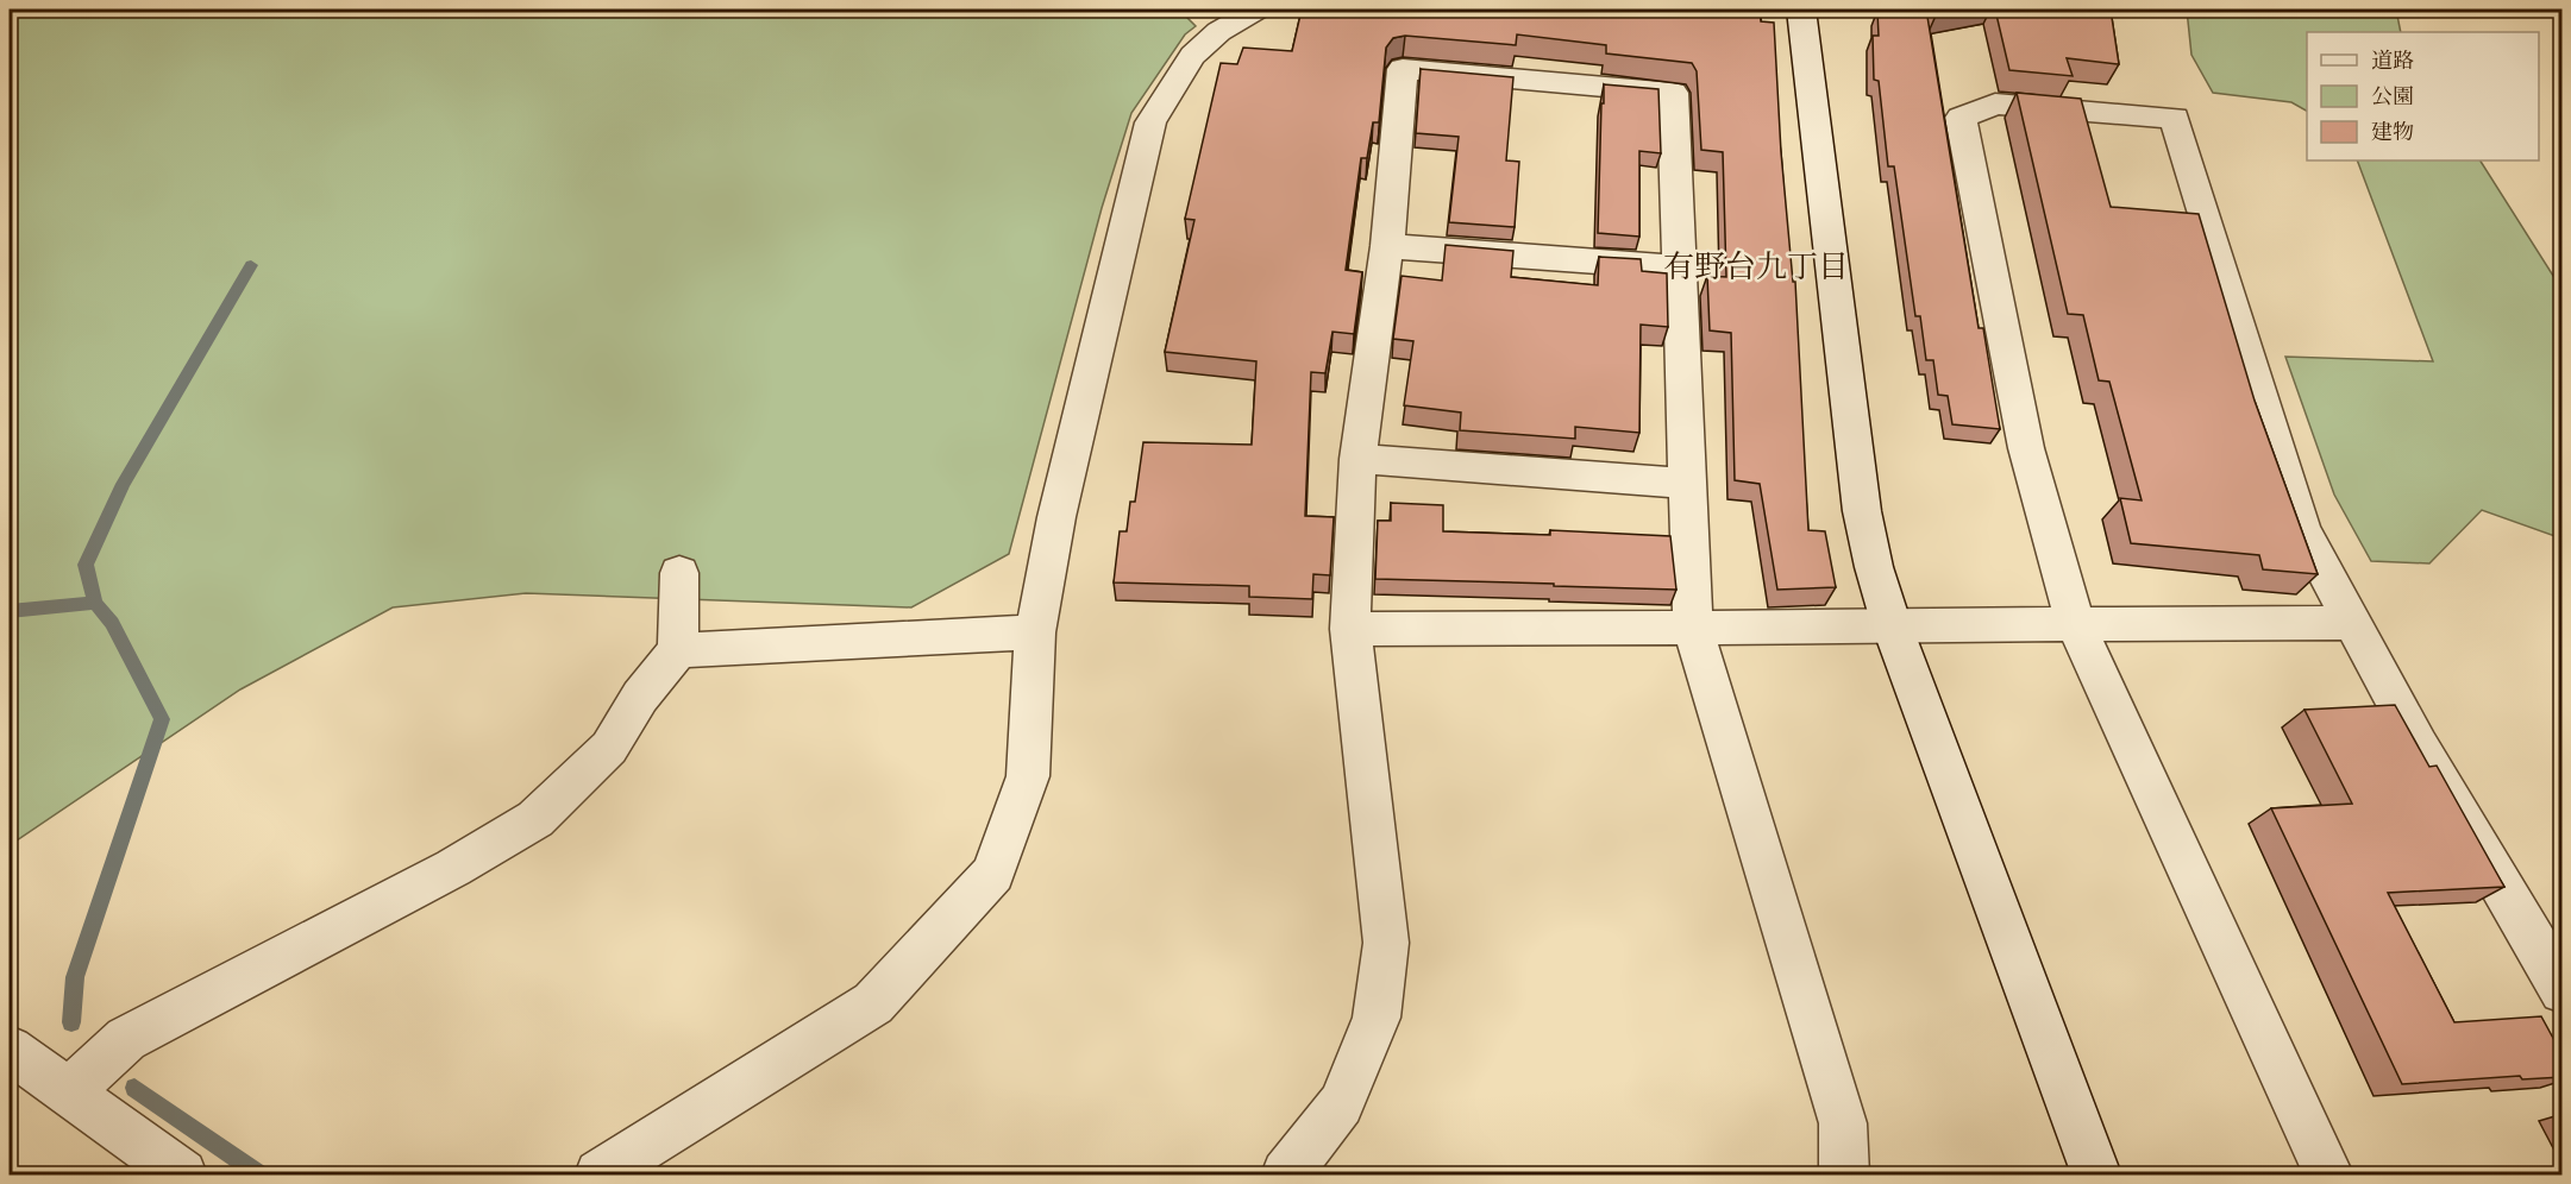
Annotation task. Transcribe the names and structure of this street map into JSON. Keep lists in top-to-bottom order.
{
  "districts": ["有野台九丁目"],
  "legend": ["道路", "公園", "建物"]
}
